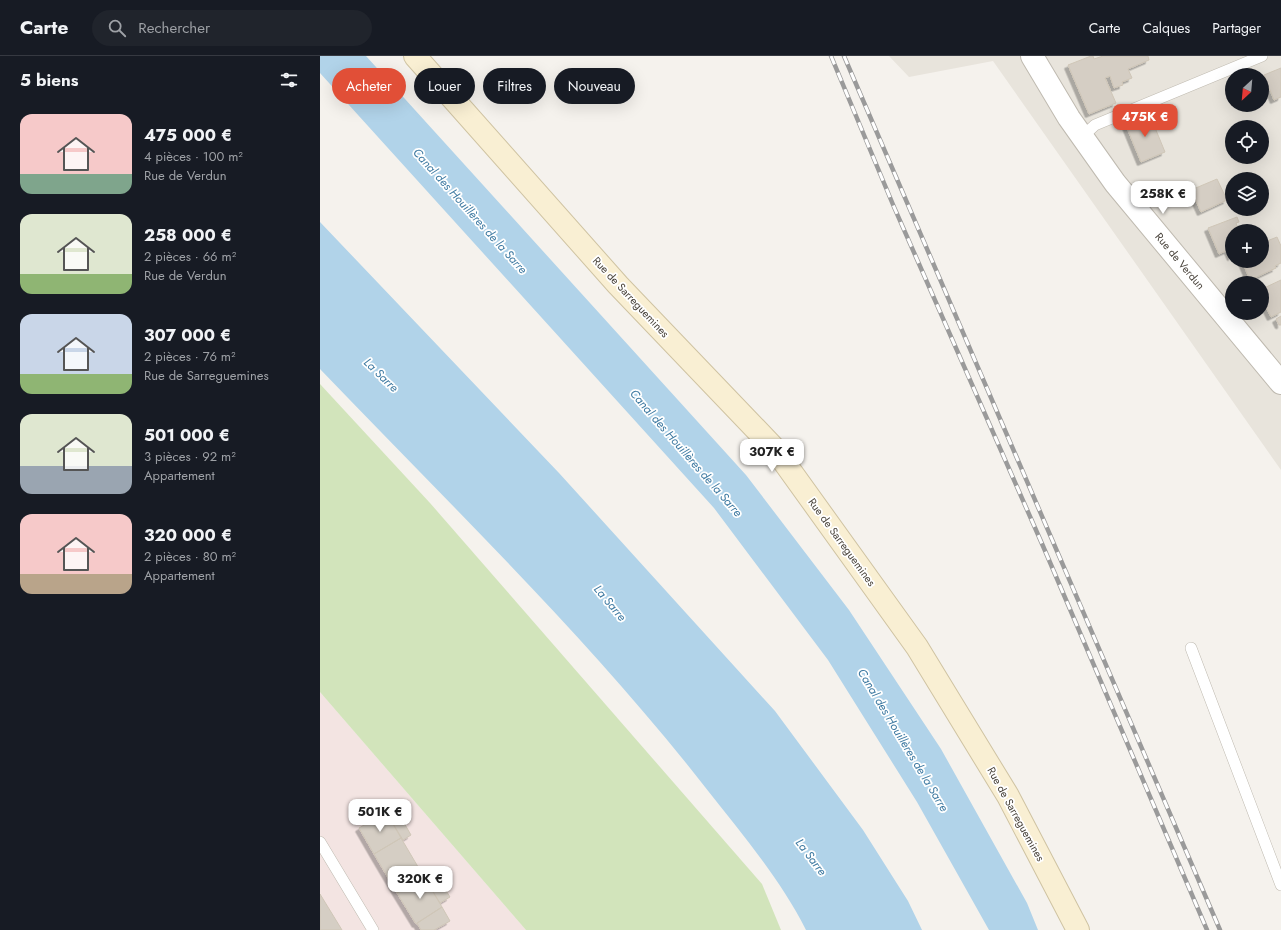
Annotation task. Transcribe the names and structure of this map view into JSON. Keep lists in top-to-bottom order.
{
  "streets": {
    "street": ["Rue de Verdun", "Rue de Sarreguemines"]
  },
  "water": ["Canal des Houillères de la Sarre", "La Sarre"],
  "north": "bottom left",
  "page": {
    "header": "Carte",
    "search": "Rechercher",
    "nav": ["Carte", "Calques", "Partager"],
    "heading": "5 biens",
    "map_buttons": ["+", "−"],
    "chip": [
      "Acheter",
      "Louer",
      "Filtres",
      "Nouveau"
    ],
    "list": [
      {
        "name": "475 000 €",
        "note": "4 pièces · 100 m² · Rue de Verdun"
      },
      {
        "name": "258 000 €",
        "note": "2 pièces · 66 m² · Rue de Verdun"
      },
      {
        "name": "307 000 €",
        "note": "2 pièces · 76 m² · Rue de Sarreguemines"
      },
      {
        "name": "501 000 €",
        "note": "3 pièces · 92 m² · Appartement"
      },
      {
        "name": "320 000 €",
        "note": "2 pièces · 80 m² · Appartement"
      }
    ],
    "price": [
      "475K €",
      "258K €",
      "307K €",
      "501K €",
      "320K €"
    ]
  }
}
